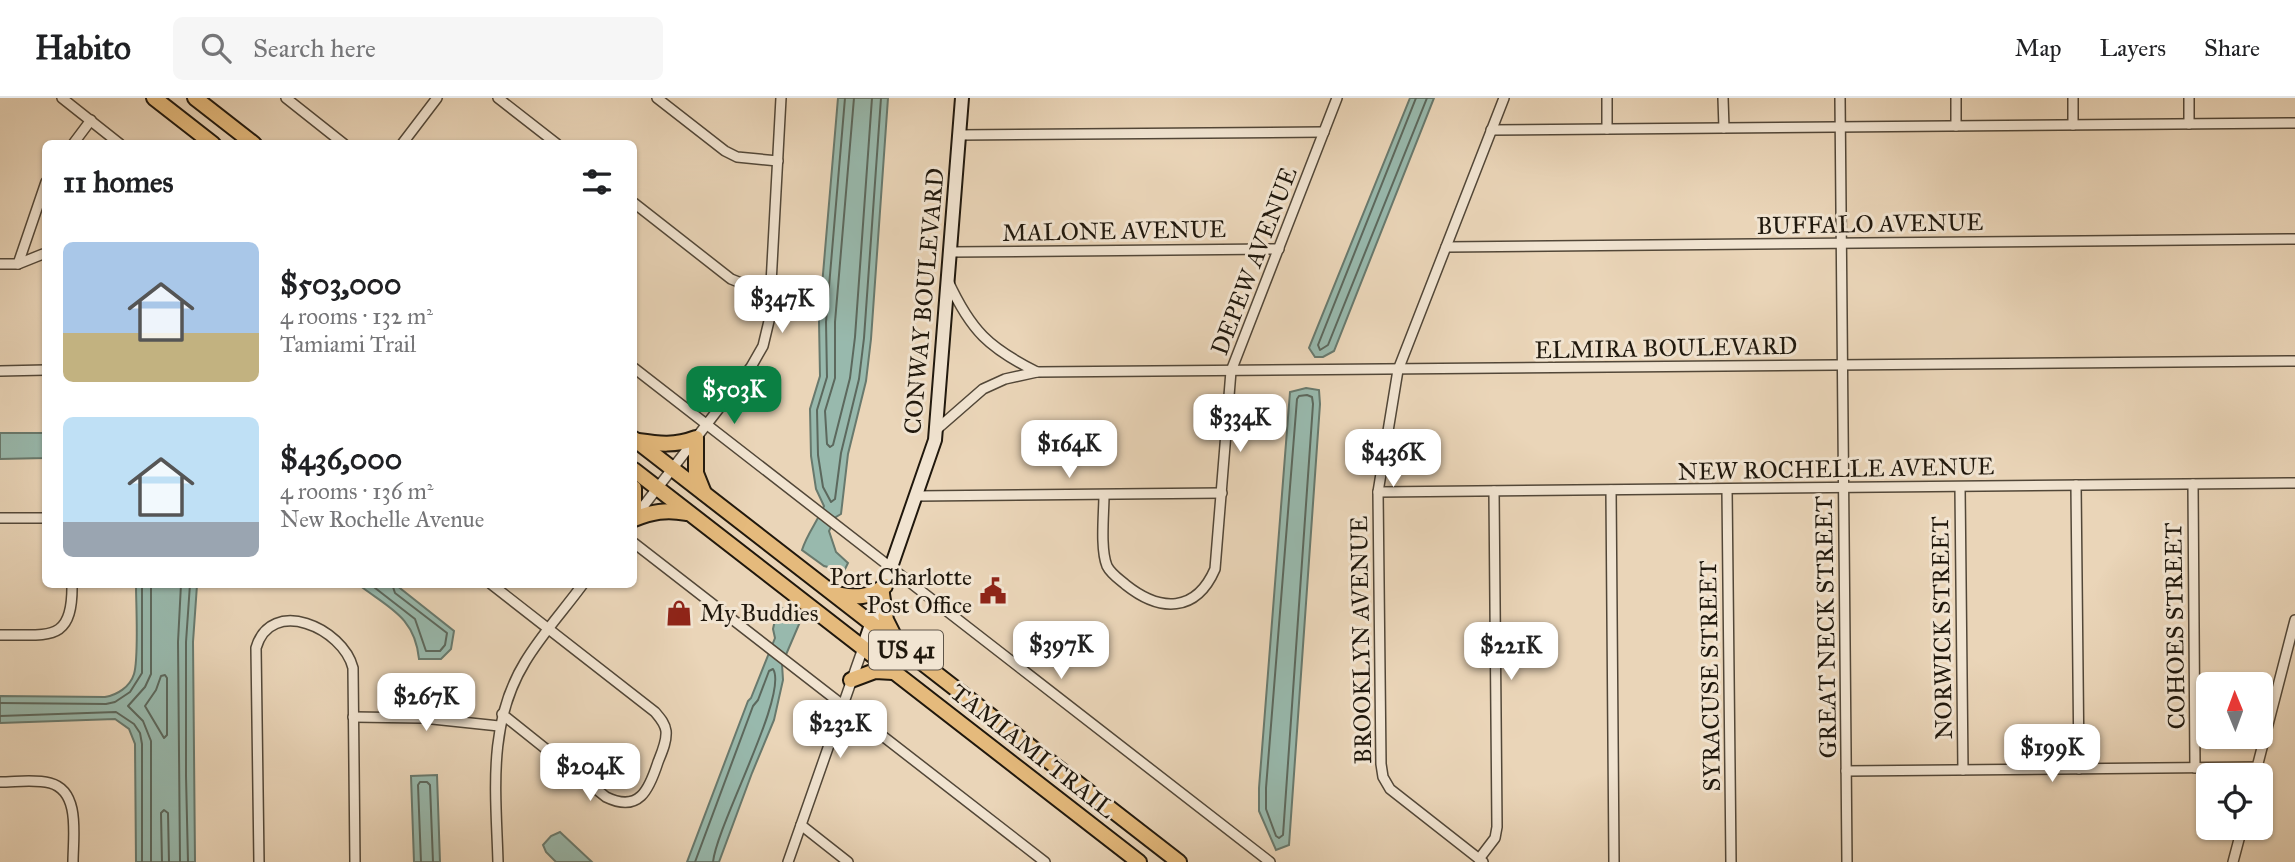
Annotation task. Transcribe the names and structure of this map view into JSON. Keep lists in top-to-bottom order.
{
  "streets": {
    "main road": ["US 41", "TAMIAMI TRAIL"],
    "street": [
      "BUFFALO AVENUE",
      "MALONE AVENUE",
      "DEPEW AVENUE",
      "CONWAY BOULEVARD",
      "ELMIRA BOULEVARD",
      "NEW ROCHELLE AVENUE",
      "COHOES STREET",
      "GREAT NECK STREET",
      "NORWICK STREET",
      "BROOKLYN AVENUE",
      "SYRACUSE STREET"
    ]
  },
  "crossings": [
    ["BUFFALO AVENUE", "GREAT NECK STREET"],
    ["BUFFALO AVENUE", "BROOKLYN AVENUE"],
    ["MALONE AVENUE", "DEPEW AVENUE"],
    ["MALONE AVENUE", "CONWAY BOULEVARD"],
    ["DEPEW AVENUE", "ELMIRA BOULEVARD"],
    ["CONWAY BOULEVARD", "ELMIRA BOULEVARD"],
    ["CONWAY BOULEVARD", "TAMIAMI TRAIL"],
    ["ELMIRA BOULEVARD", "GREAT NECK STREET"],
    ["ELMIRA BOULEVARD", "BROOKLYN AVENUE"],
    ["NEW ROCHELLE AVENUE", "COHOES STREET"],
    ["NEW ROCHELLE AVENUE", "GREAT NECK STREET"],
    ["NEW ROCHELLE AVENUE", "NORWICK STREET"],
    ["NEW ROCHELLE AVENUE", "BROOKLYN AVENUE"],
    ["NEW ROCHELLE AVENUE", "SYRACUSE STREET"]
  ],
  "places": {
    "public building": ["Port Charlotte Post Office"],
    "shop": ["My Buddies"]
  },
  "north": "top",
  "page": {
    "header": "Habito",
    "search": "Search here",
    "nav": ["Map", "Layers", "Share"],
    "heading": "11 homes",
    "list": [
      {
        "name": "$503,000",
        "note": "4 rooms · 132 m² · Tamiami Trail"
      },
      {
        "name": "$436,000",
        "note": "4 rooms · 136 m² · New Rochelle Avenue"
      }
    ],
    "price": [
      "$347K",
      "$503K",
      "$334K",
      "$164K",
      "$436K",
      "$397K",
      "$221K",
      "$267K",
      "$232K",
      "$199K",
      "$204K"
    ]
  }
}
